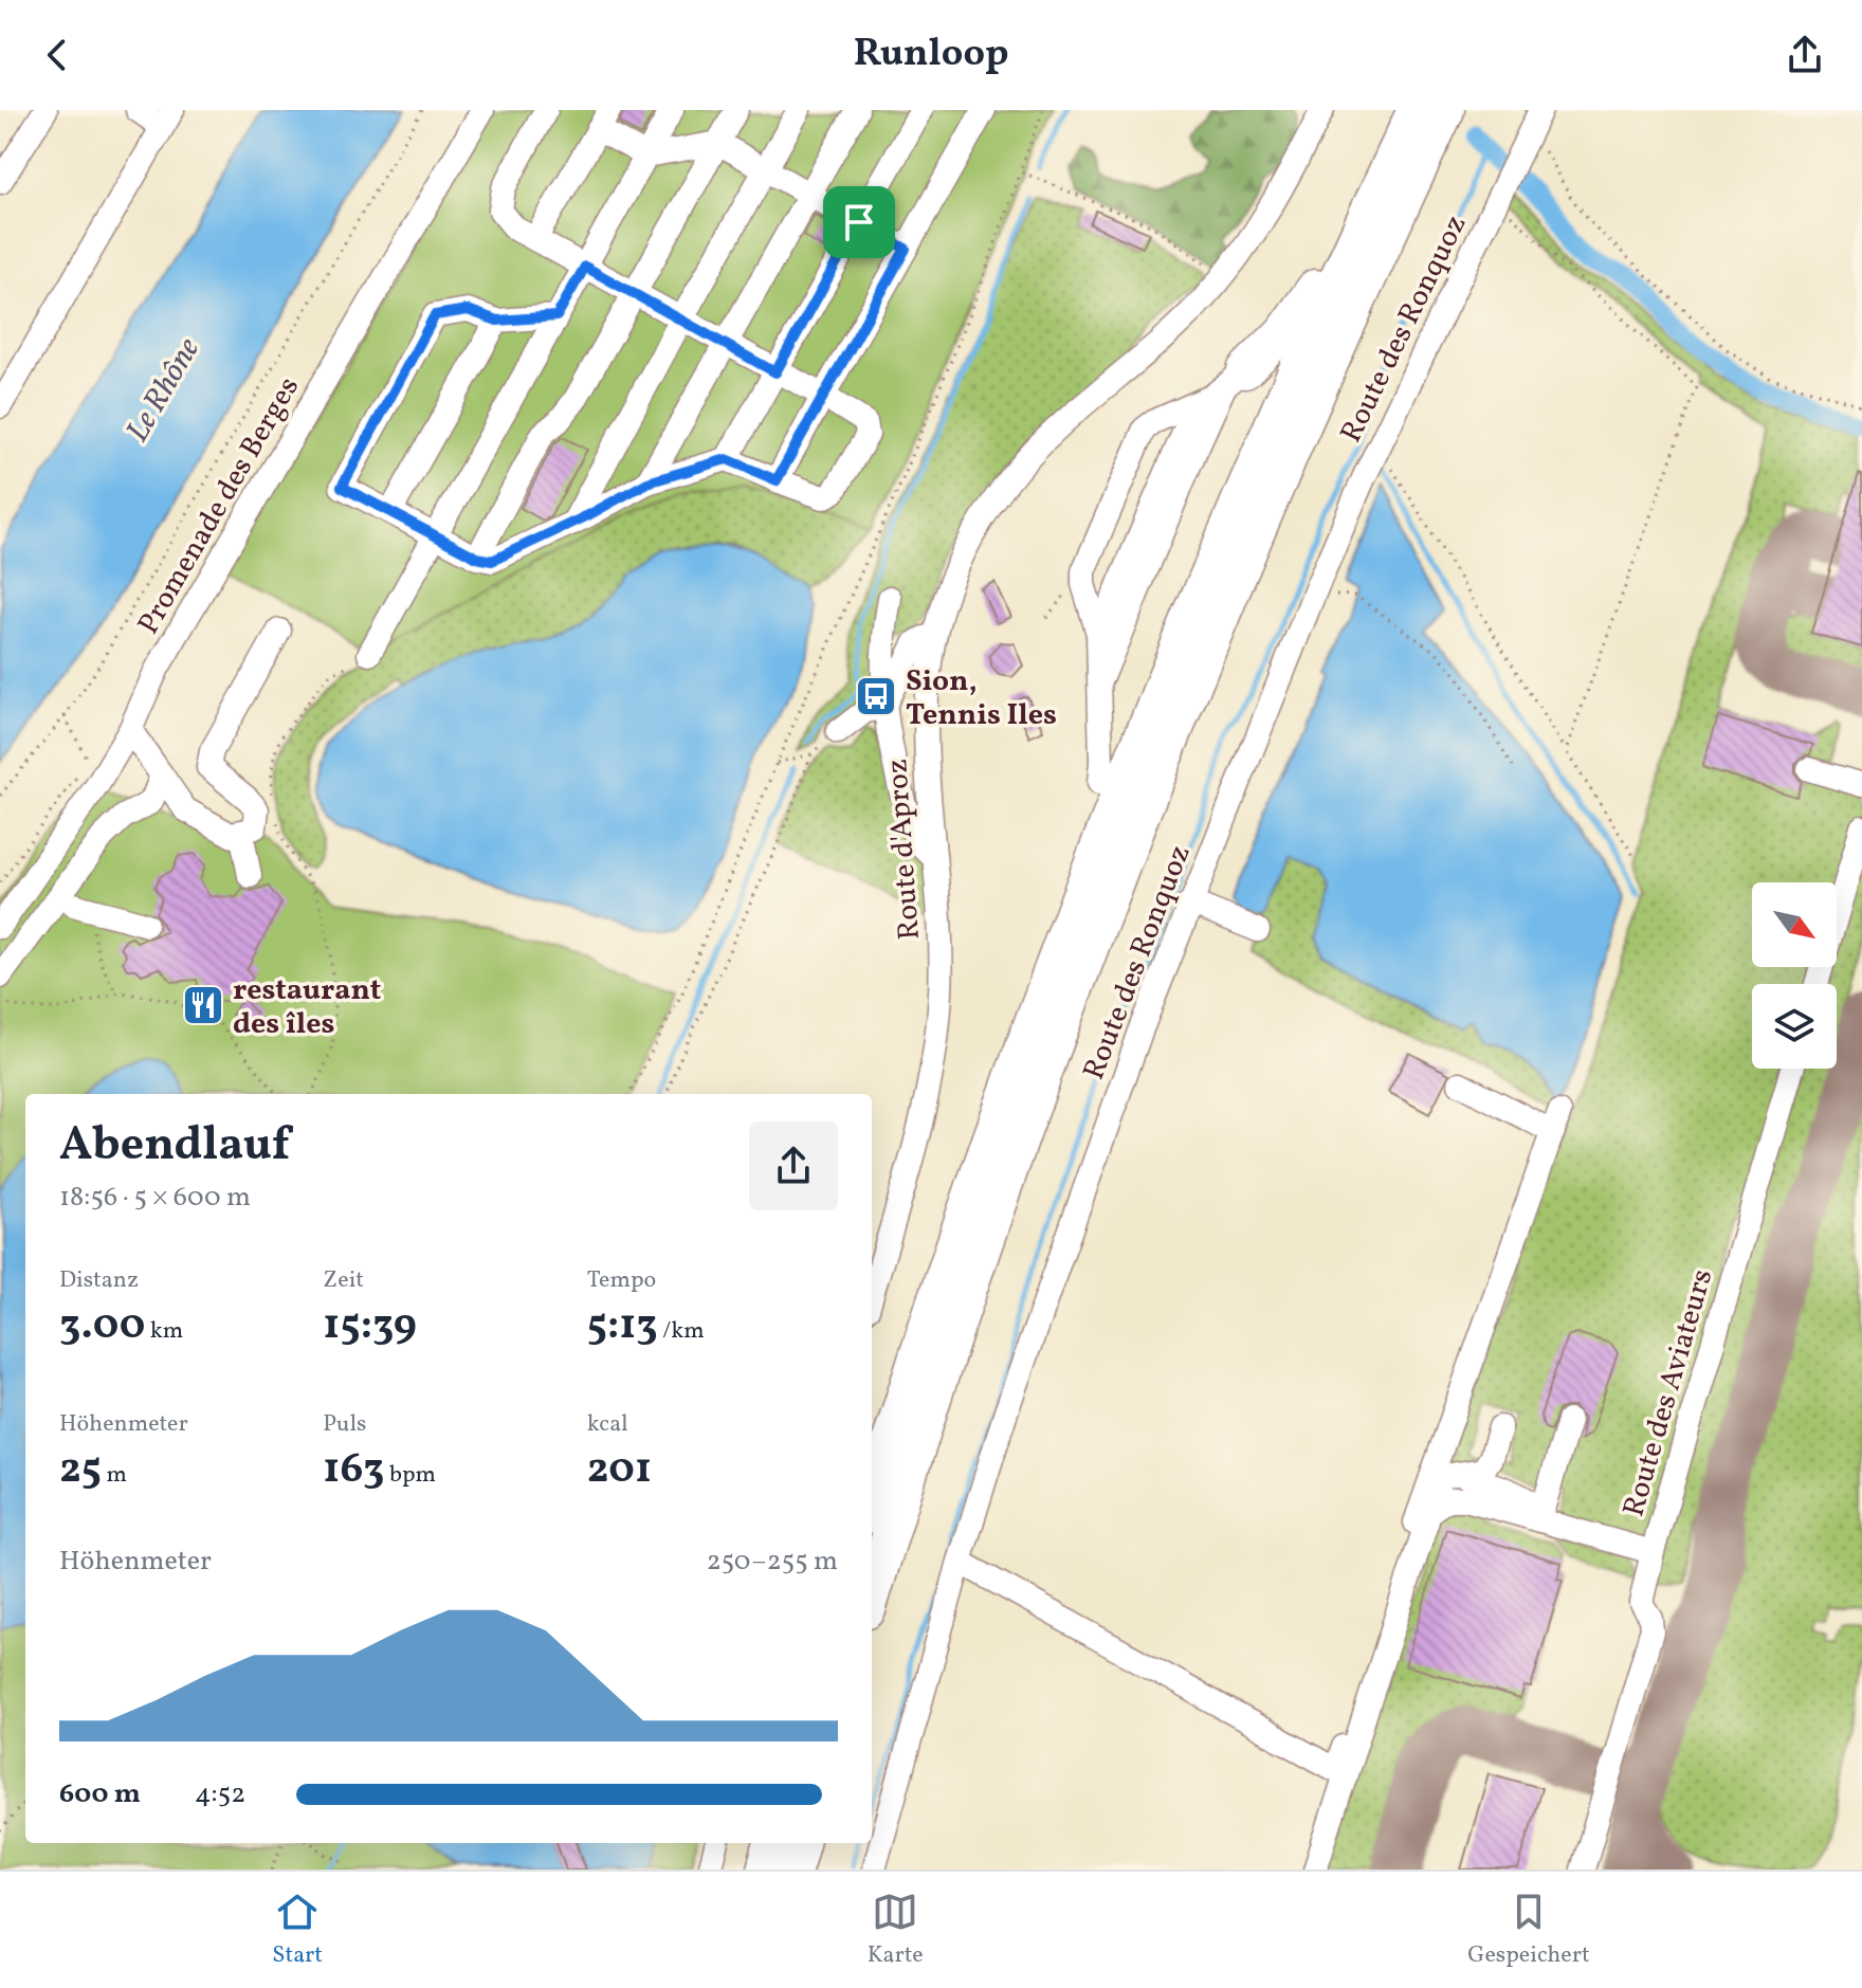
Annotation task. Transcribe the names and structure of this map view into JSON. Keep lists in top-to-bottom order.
{
  "streets": {
    "street": [
      "Route des Ronquoz",
      "Promenade des Berges",
      "Route d'Aproz",
      "Route des Aviateurs"
    ]
  },
  "water": ["Le Rhône"],
  "places": {
    "bus stop": ["Sion, Tennis Iles"],
    "restaurant": ["restaurant des îles"]
  },
  "north": "bottom right",
  "page": {
    "header": "Runloop",
    "heading": ["Abendlauf", "18:56 · 5 × 600 m"],
    "stats": [
      ["Distanz", "3.00 km"],
      ["Zeit", "15:39"],
      ["Tempo", "5:13 /km"],
      ["Höhenmeter", "25 m"],
      ["Puls", "163 bpm"],
      ["kcal", "201"]
    ],
    "chart": ["Höhenmeter", "250–255 m"],
    "list": [
      {
        "name": "600 m",
        "note": "4:52"
      }
    ],
    "tabs": ["Start", "Karte", "Gespeichert"]
  }
}
